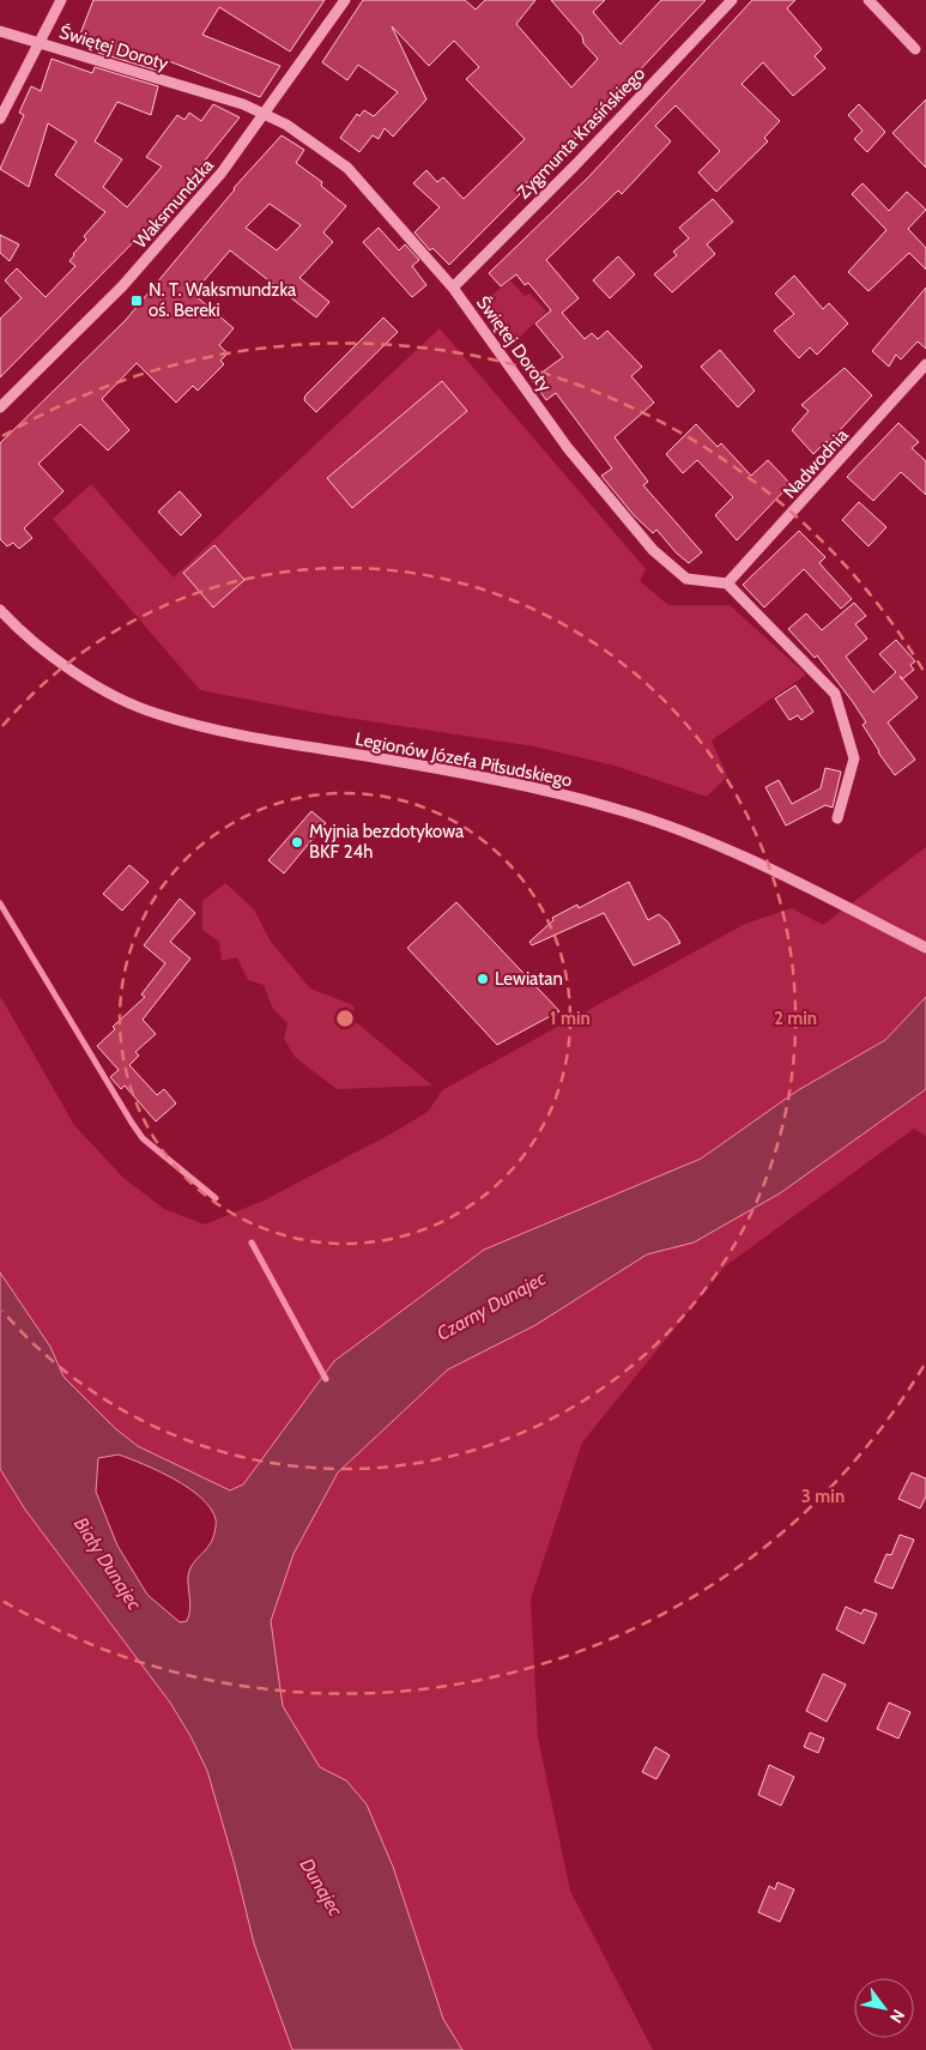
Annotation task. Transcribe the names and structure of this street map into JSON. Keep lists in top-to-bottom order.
{
  "streets": {
    "street": [
      "Świętej Doroty",
      "Zygmunta Krasińskiego",
      "Waksmundzka",
      "Nadwodnia",
      "Legionów Józefa Piłsudskiego"
    ]
  },
  "crossings": [
    ["Świętej Doroty", "Zygmunta Krasińskiego"],
    ["Świętej Doroty", "Waksmundzka"],
    ["Świętej Doroty", "Nadwodnia"]
  ],
  "water": ["Czarny Dunajec", "Biały Dunajec", "Dunajec"],
  "places": {
    "transit": ["N. T. Waksmundzka oś. Bereki"],
    "other": ["Myjnia bezdotykowa BKF 24h", "Lewiatan"]
  },
  "north": "bottom right",
  "rings": ["1 min", "2 min", "3 min"]
}
